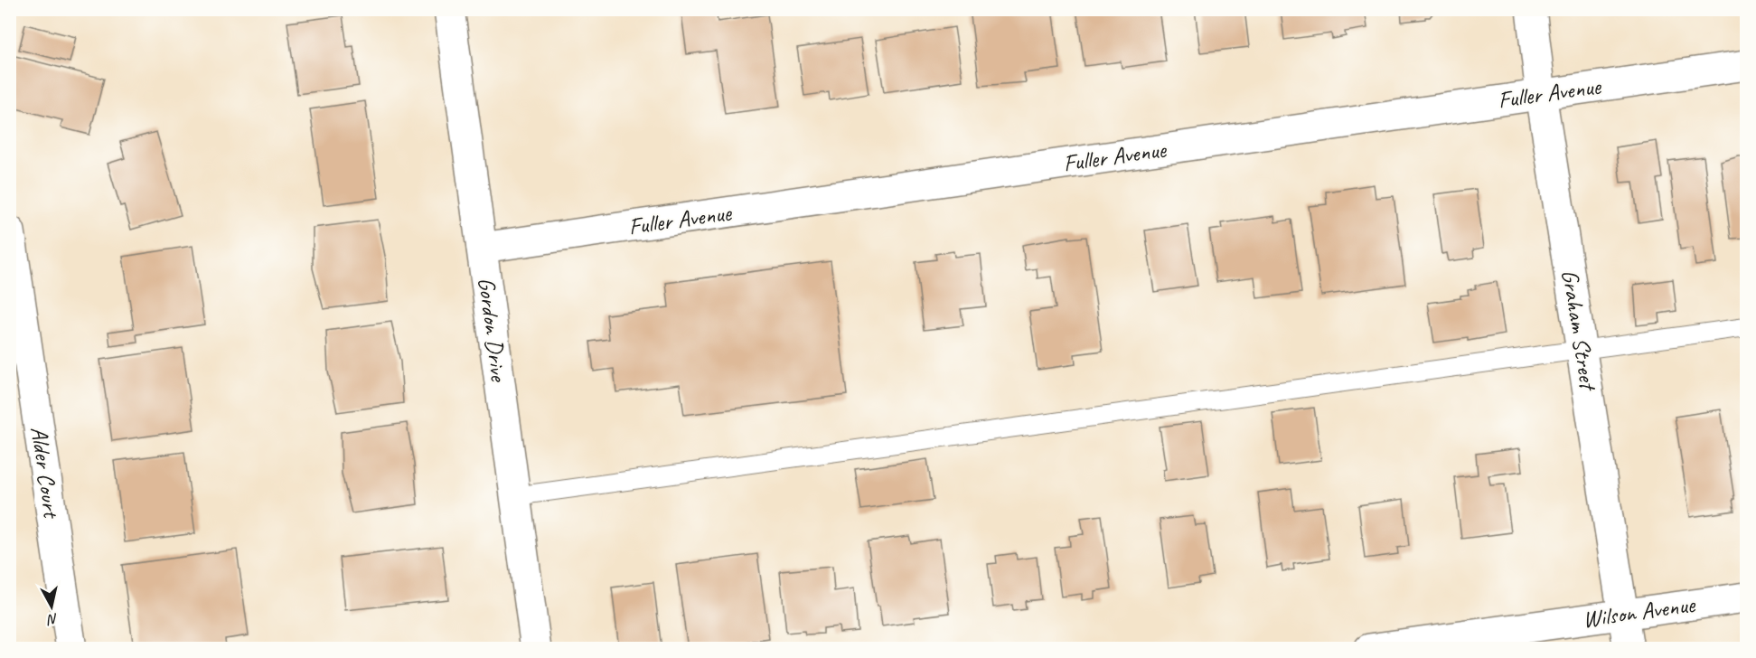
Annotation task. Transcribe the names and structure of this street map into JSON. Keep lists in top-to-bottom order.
{
  "streets": {
    "street": [
      "Fuller Avenue",
      "Gordon Drive",
      "Graham Street",
      "Alder Court",
      "Wilson Avenue"
    ]
  },
  "crossings": [
    ["Fuller Avenue", "Gordon Drive"],
    ["Fuller Avenue", "Graham Street"],
    ["Graham Street", "Wilson Avenue"]
  ],
  "north": "bottom"
}
